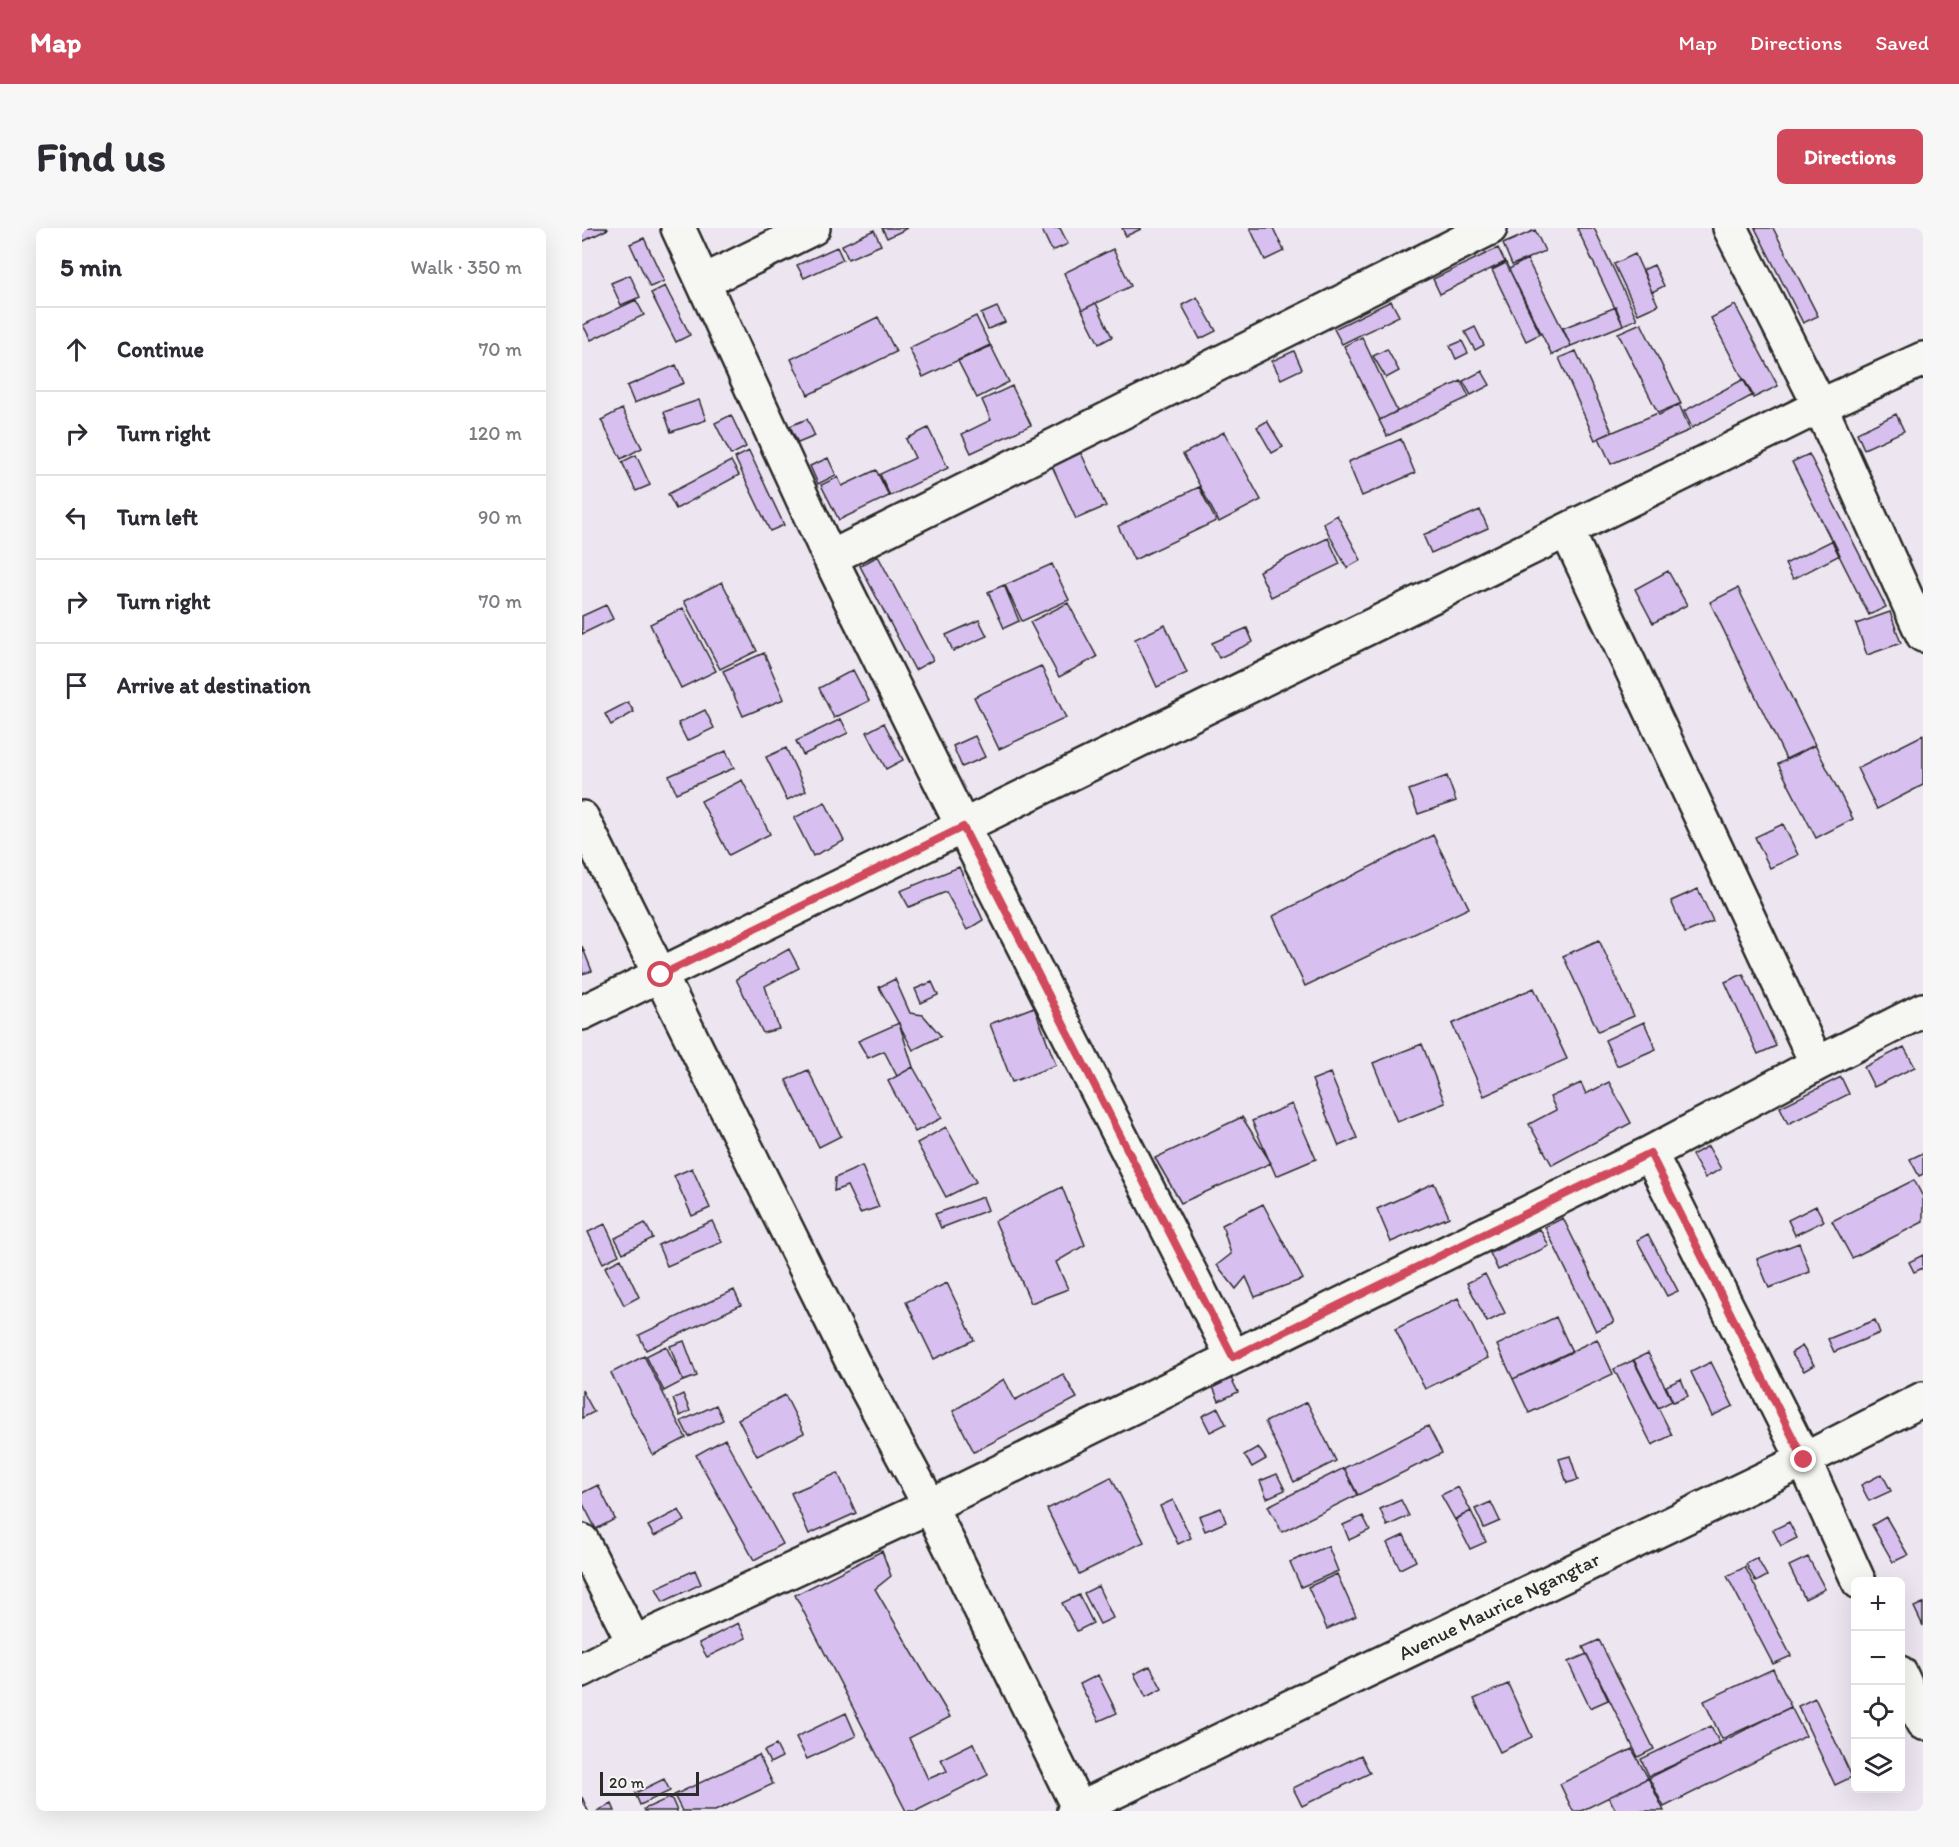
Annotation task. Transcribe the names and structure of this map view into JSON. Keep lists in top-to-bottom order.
{
  "streets": {
    "street": ["Avenue Maurice Ngangtar"]
  },
  "scale_bar": "20 m",
  "page": {
    "header": "Map",
    "nav": ["Map", "Directions", "Saved"],
    "buttons": "Directions",
    "title": "Find us",
    "heading": ["5 min", "Walk · 350 m"],
    "list": [
      ["Continue", "70 m"],
      ["Turn right", "120 m"],
      ["Turn left", "90 m"],
      ["Turn right", "70 m"],
      "Arrive at destination"
    ],
    "map_buttons": ["+", "−"],
    "scale": "20 m"
  }
}
